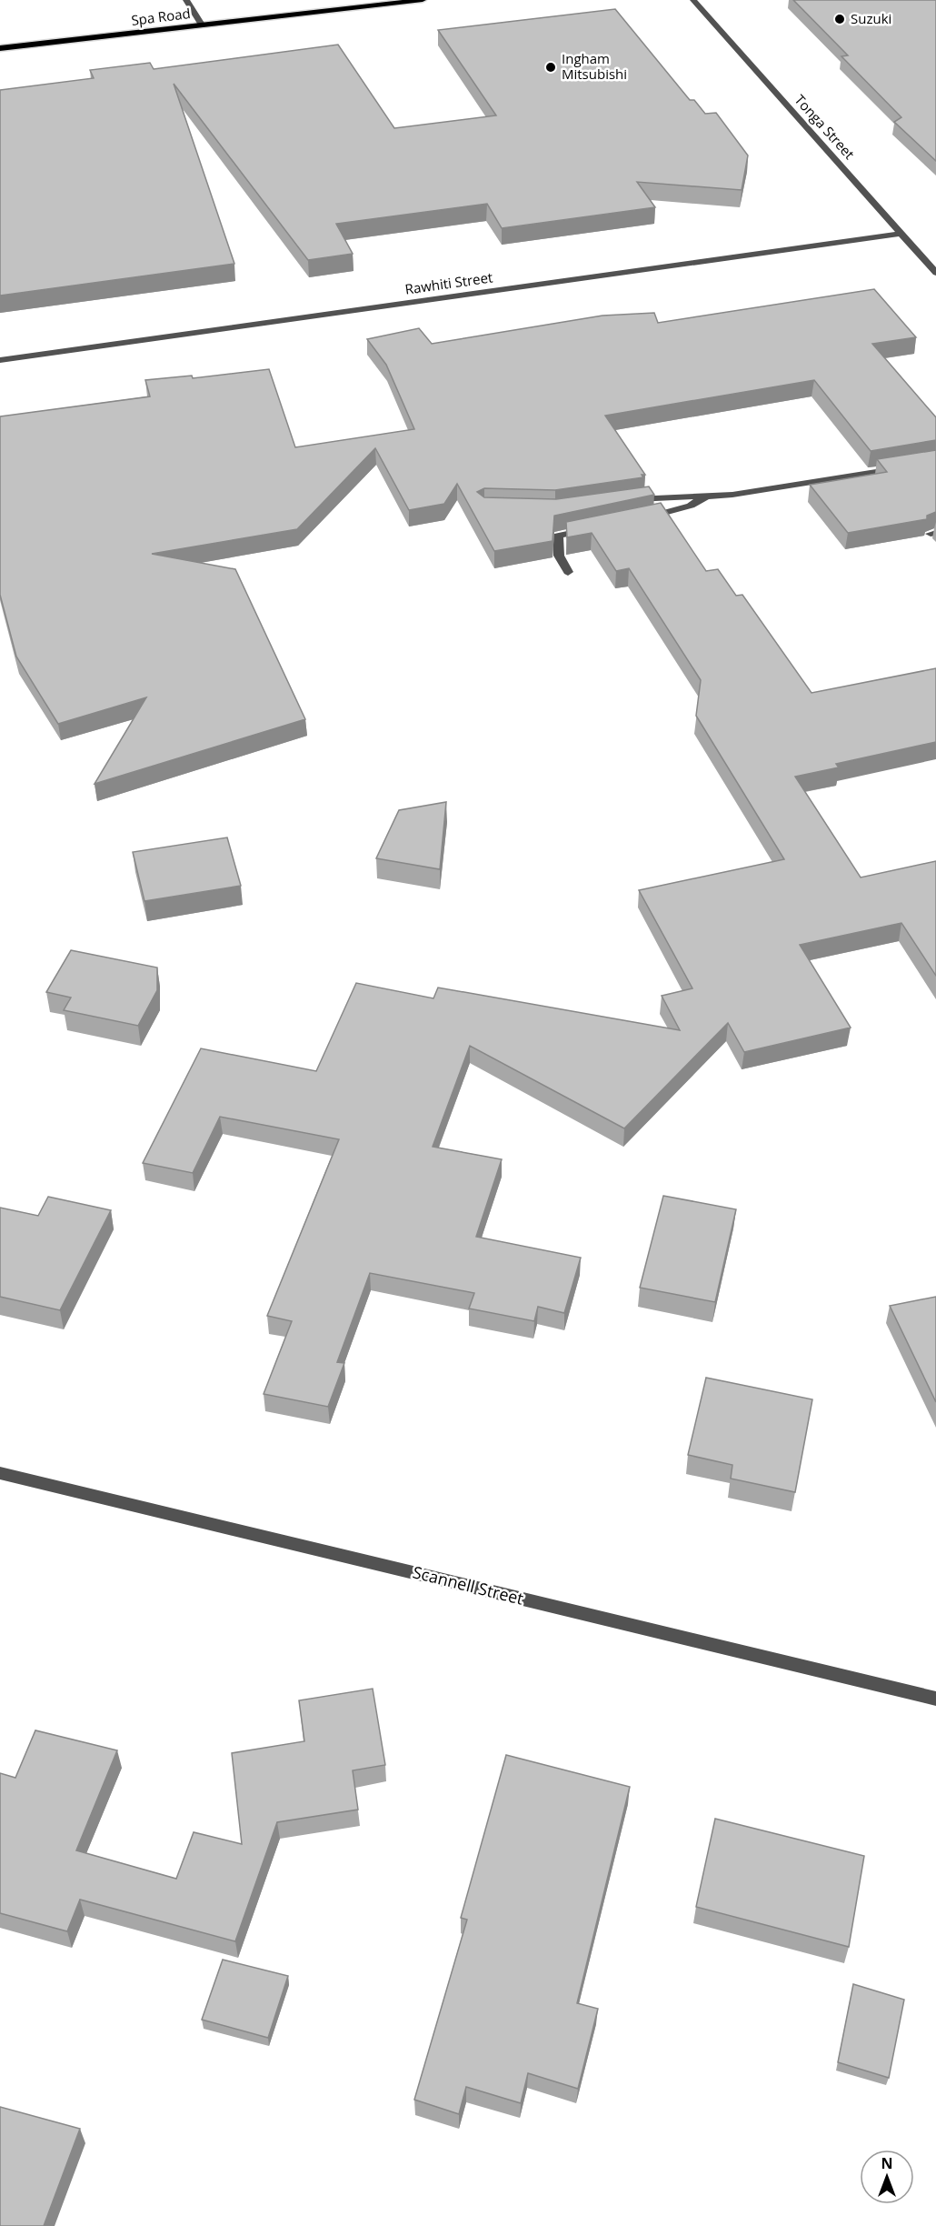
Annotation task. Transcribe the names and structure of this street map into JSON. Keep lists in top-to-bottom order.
{
  "streets": {
    "main road": ["Spa Road"],
    "street": ["Tonga Street", "Rawhiti Street", "Scannell Street"]
  },
  "crossings": [
    ["Tonga Street", "Rawhiti Street"]
  ],
  "places": ["Suzuki", "Ingham Mitsubishi"],
  "north": "top"
}
